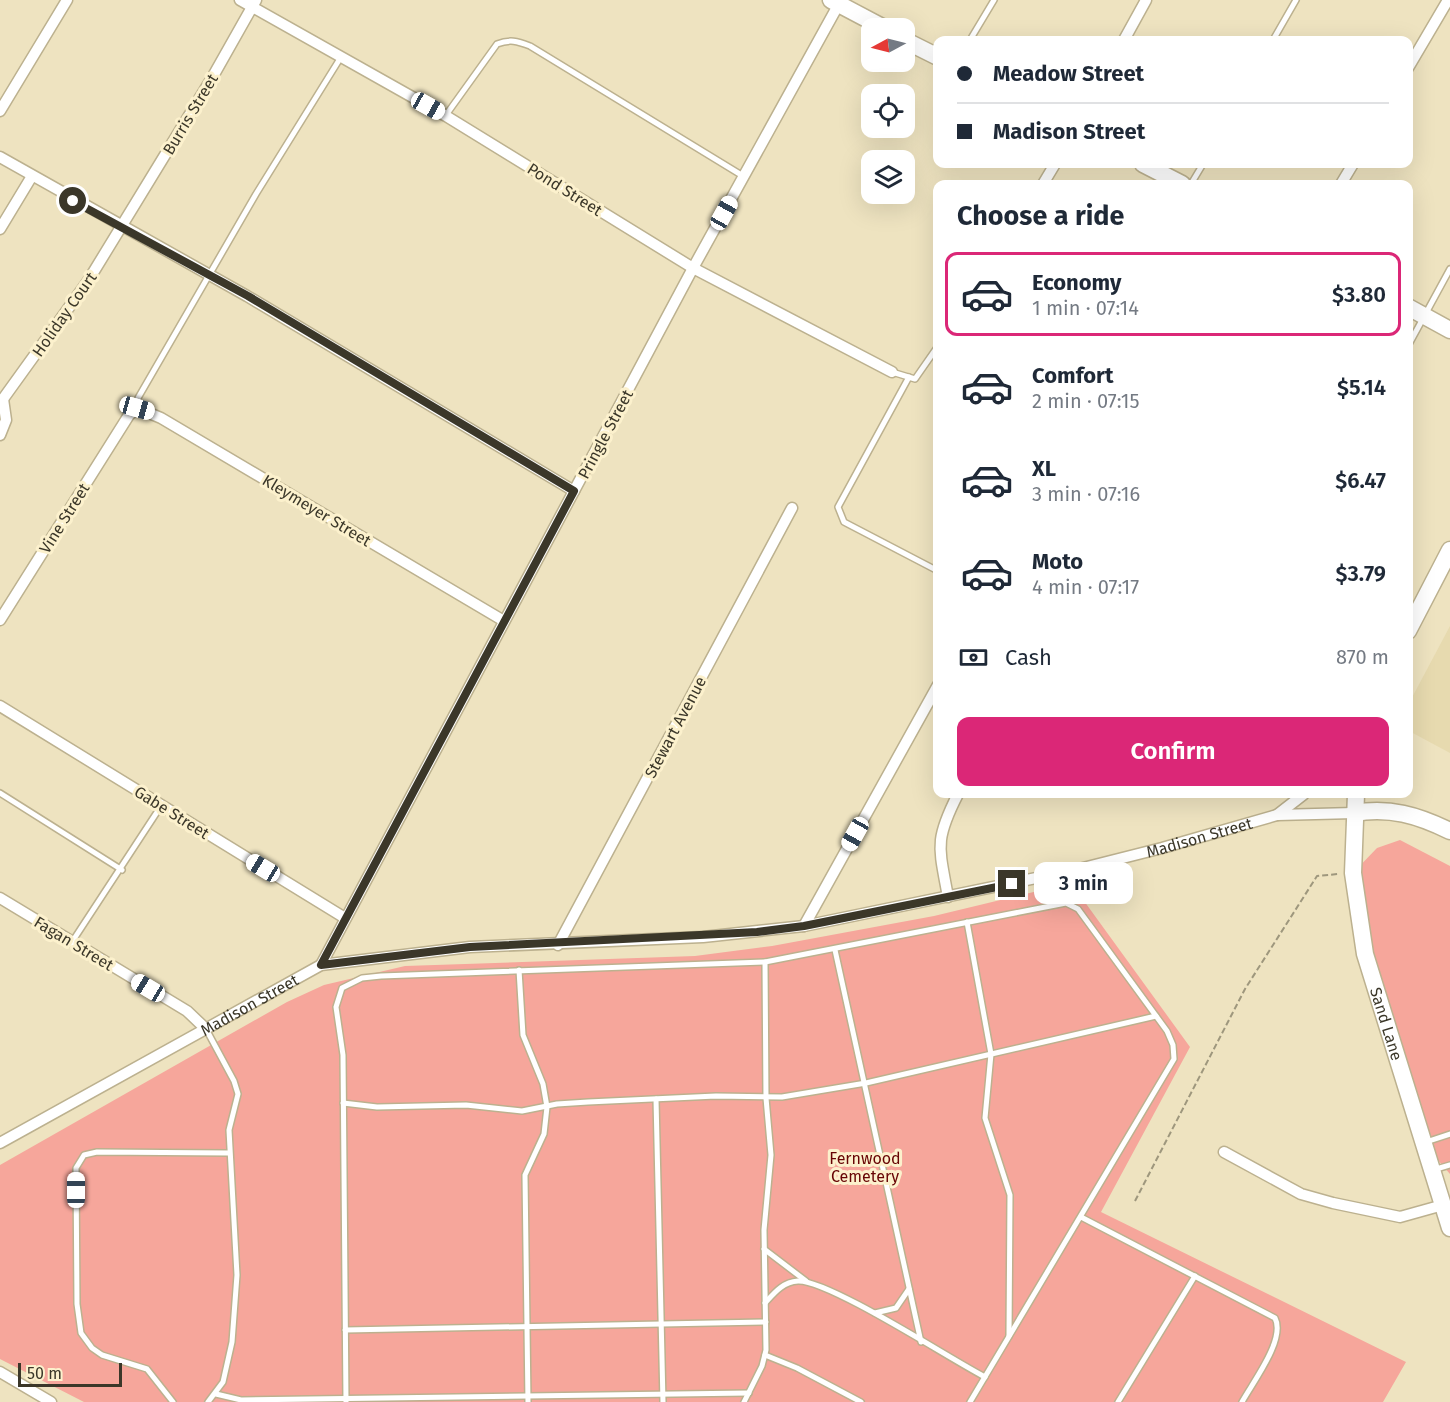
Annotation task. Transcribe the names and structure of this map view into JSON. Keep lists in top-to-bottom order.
{
  "streets": {
    "main road": ["Sand Lane"],
    "street": [
      "Burris Street",
      "Pond Street",
      "Holiday Court",
      "Pringle Street",
      "Kleymeyer Street",
      "Vine Street",
      "Stewart Avenue",
      "Gabe Street",
      "Madison Street",
      "Fagan Street"
    ]
  },
  "crossings": [
    ["Burris Street", "Pond Street"],
    ["Burris Street", "Holiday Court"],
    ["Pond Street", "Pringle Street"],
    ["Pringle Street", "Kleymeyer Street"],
    ["Pringle Street", "Gabe Street"],
    ["Pringle Street", "Madison Street"],
    ["Kleymeyer Street", "Vine Street"],
    ["Stewart Avenue", "Madison Street"],
    ["Madison Street", "Fagan Street"],
    ["Madison Street", "Sand Lane"]
  ],
  "parks": ["Fernwood Cemetery"],
  "scale_bar": "50 m",
  "north": "left",
  "page": {
    "banner": ["Meadow Street", "Madison Street"],
    "heading": "Choose a ride",
    "list": [
      {
        "name": "Economy",
        "note": "1 min · 07:14",
        "value": "$3.80"
      },
      {
        "name": "Comfort",
        "note": "2 min · 07:15",
        "value": "$5.14"
      },
      {
        "name": "XL",
        "note": "3 min · 07:16",
        "value": "$6.47"
      },
      {
        "name": "Moto",
        "note": "4 min · 07:17",
        "value": "$3.79"
      }
    ],
    "pay": ["Cash", "870 m"],
    "buttons": "Confirm",
    "bubble": "3 min",
    "scale": "50 m"
  }
}
